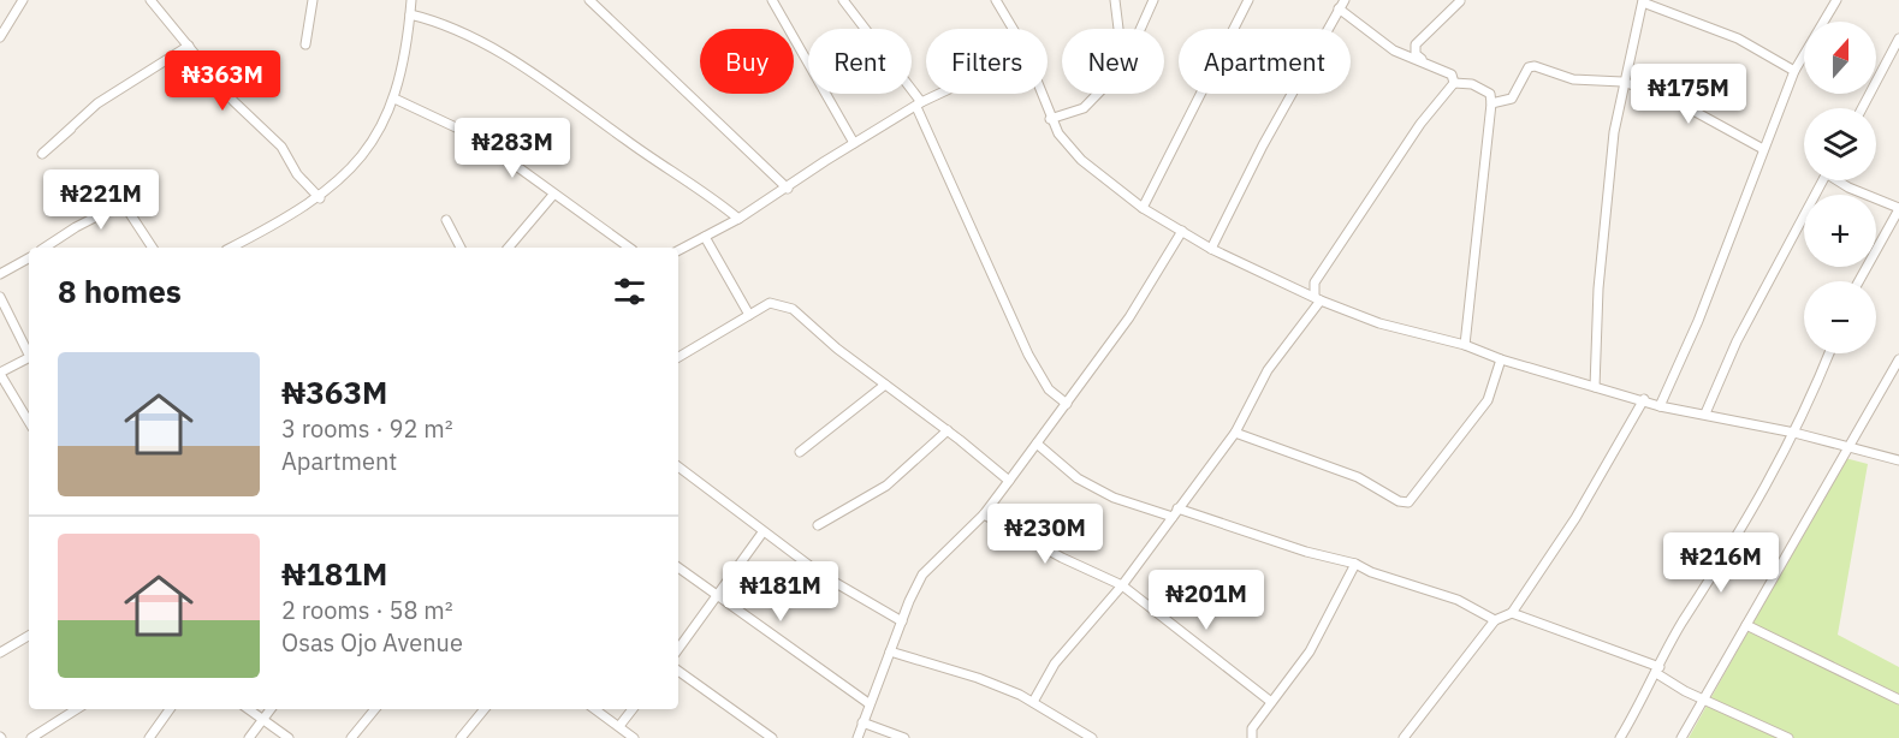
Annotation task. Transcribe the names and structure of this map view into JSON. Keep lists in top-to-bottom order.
{
  "north": "top",
  "page": {
    "map_buttons": ["+", "−"],
    "chip": [
      "Buy",
      "Rent",
      "Filters",
      "New",
      "Apartment"
    ],
    "price": [
      "₦363M",
      "₦175M",
      "₦283M",
      "₦221M",
      "₦230M",
      "₦216M",
      "₦181M",
      "₦201M"
    ],
    "heading": "8 homes",
    "list": [
      {
        "name": "₦363M",
        "note": "3 rooms · 92 m² · Apartment"
      },
      {
        "name": "₦181M",
        "note": "2 rooms · 58 m² · Osas Ojo Avenue"
      }
    ]
  }
}
